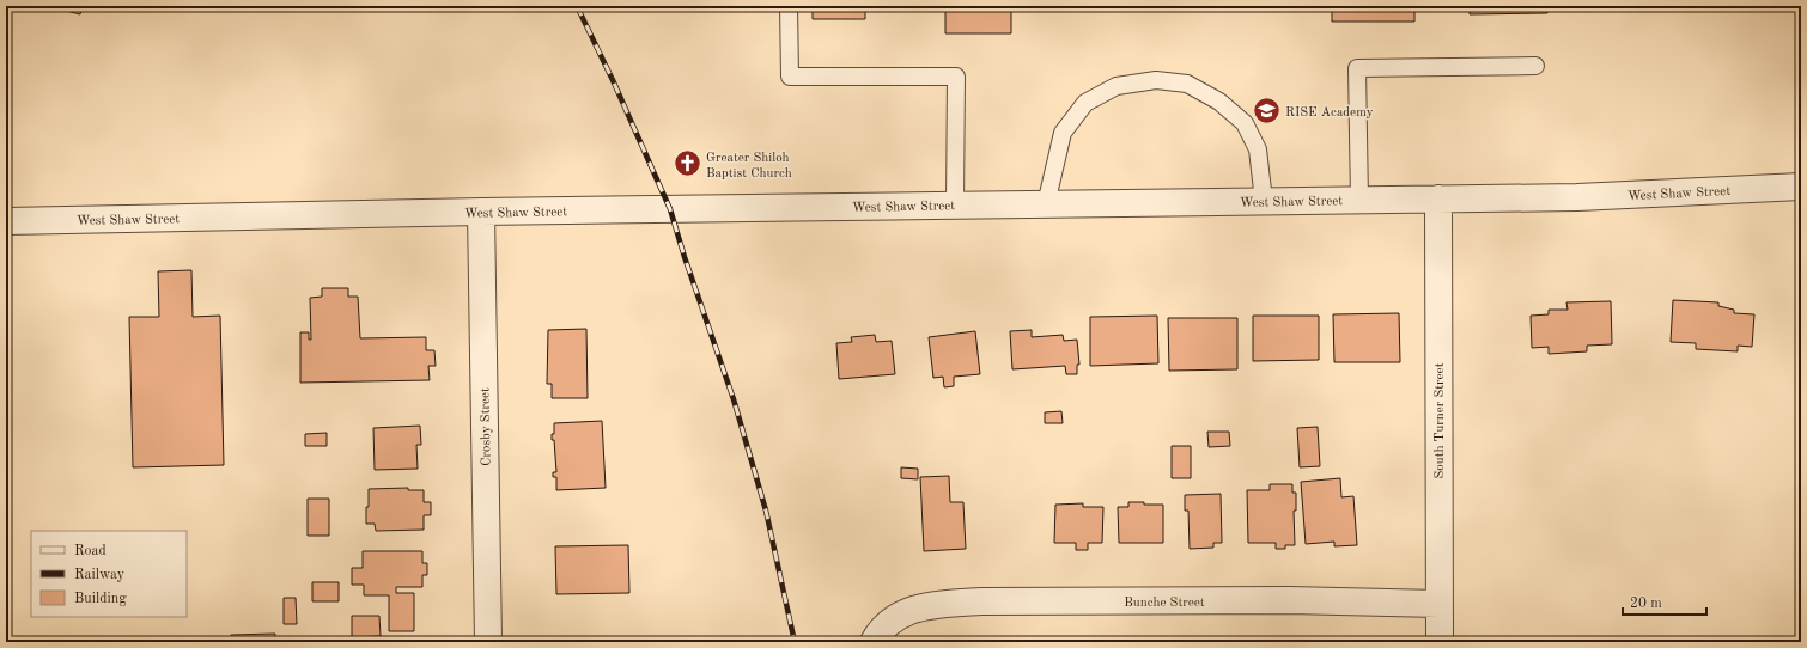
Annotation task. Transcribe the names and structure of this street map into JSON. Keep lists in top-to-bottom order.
{
  "streets": {
    "street": [
      "West Shaw Street",
      "South Turner Street",
      "Crosby Street",
      "Bunche Street"
    ]
  },
  "crossings": [
    ["West Shaw Street", "South Turner Street"],
    ["West Shaw Street", "Crosby Street"],
    ["South Turner Street", "Bunche Street"]
  ],
  "places": {
    "school or university": ["RISE Academy"],
    "church": ["Greater Shiloh Baptist Church"]
  },
  "legend": ["Road", "Railway", "Building"],
  "scale_bar": "20 m"
}
